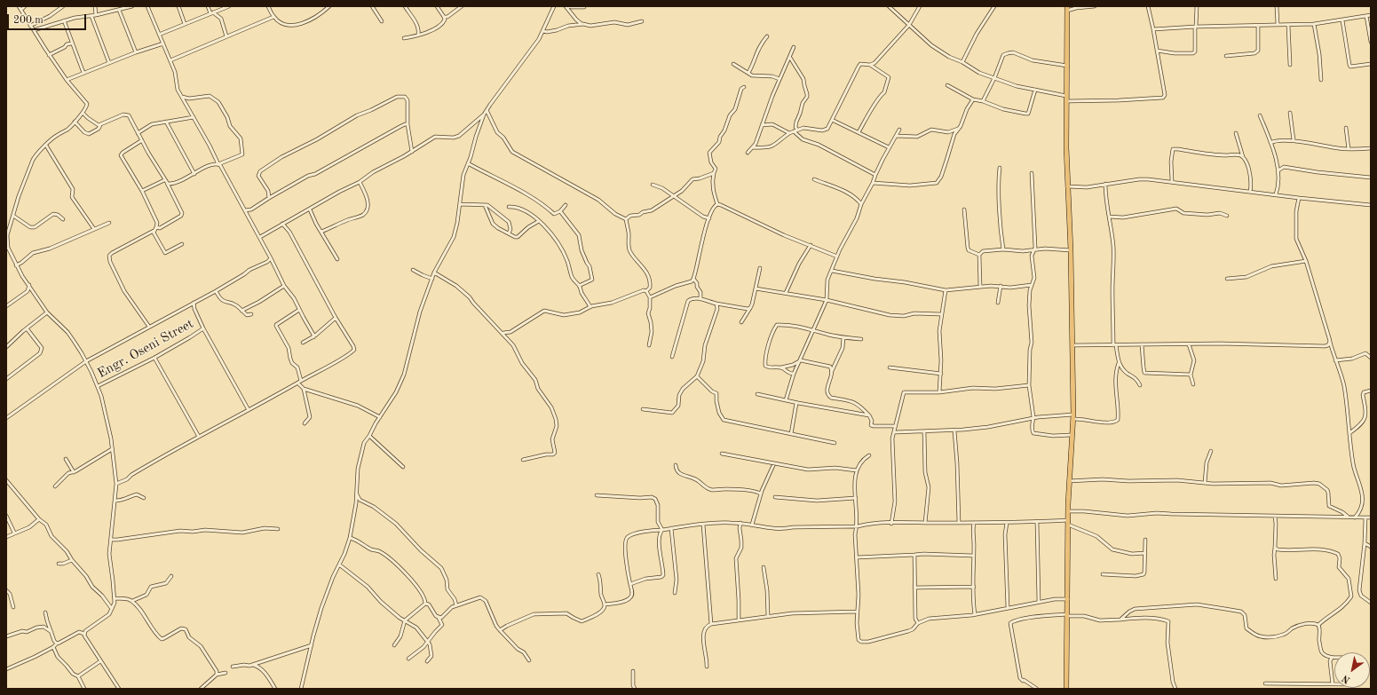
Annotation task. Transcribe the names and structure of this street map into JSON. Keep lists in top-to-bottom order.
{
  "streets": {
    "street": ["Engr. Oseni Street"]
  },
  "scale_bar": "200 m",
  "north": "bottom left"
}
